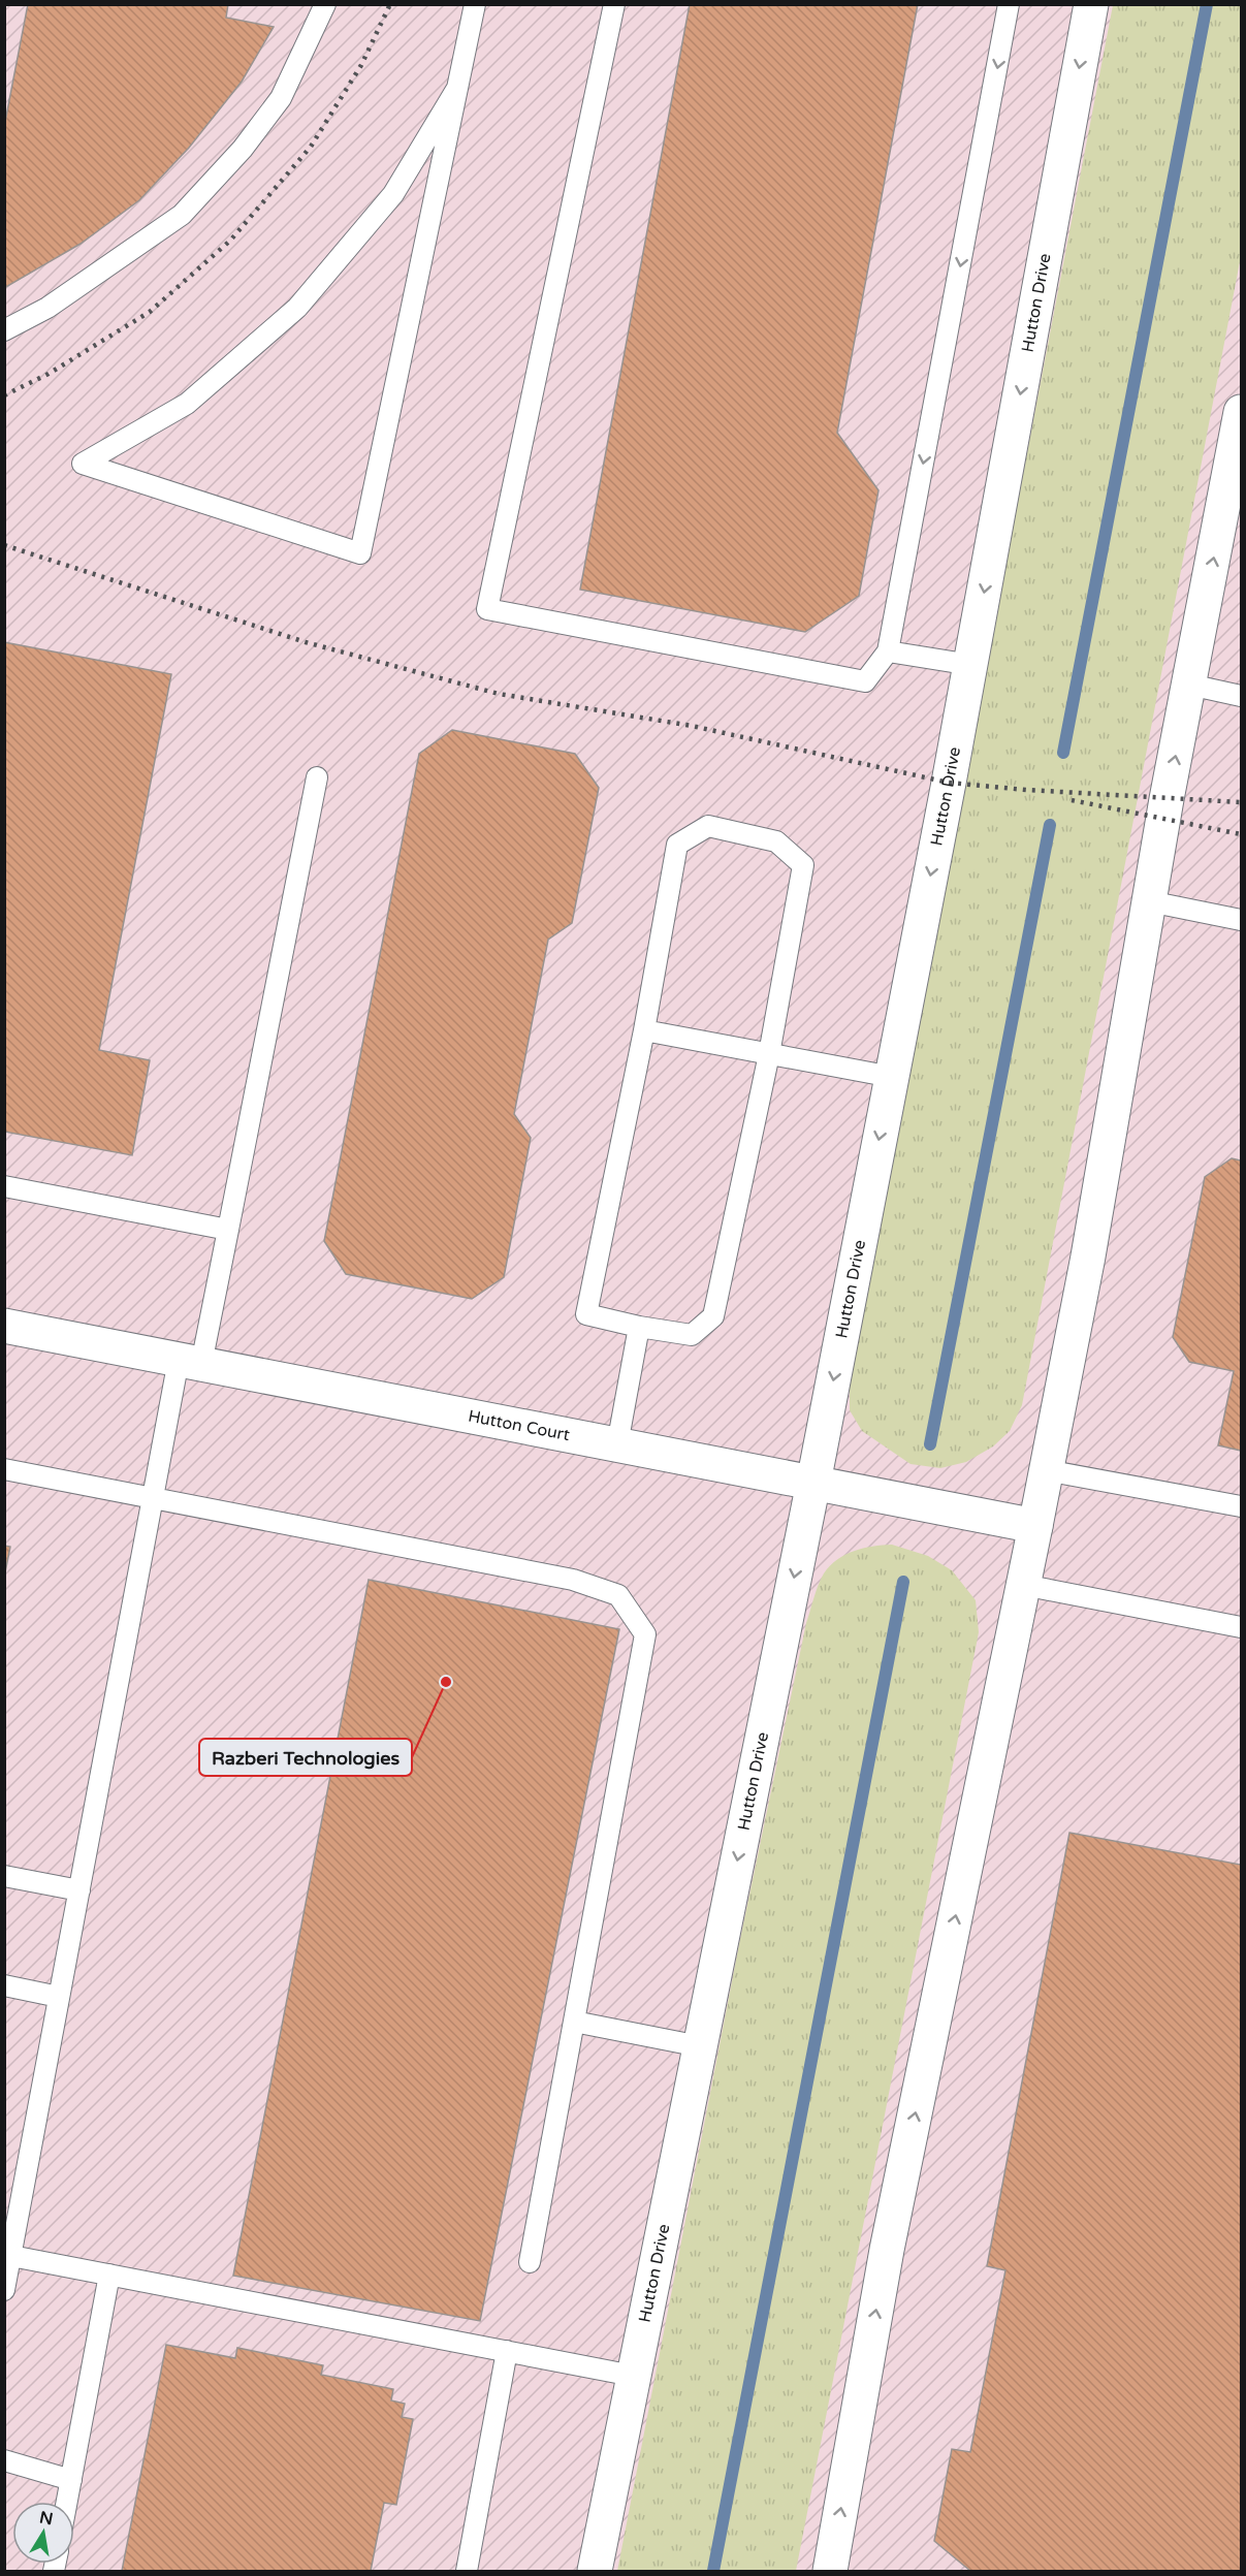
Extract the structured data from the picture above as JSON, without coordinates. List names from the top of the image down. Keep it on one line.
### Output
{"streets":{"street":["Hutton Drive","Hutton Court"]},"crossings":[["Hutton Drive","Hutton Court"]],"places":["Razberi Technologies"],"north":"top"}
